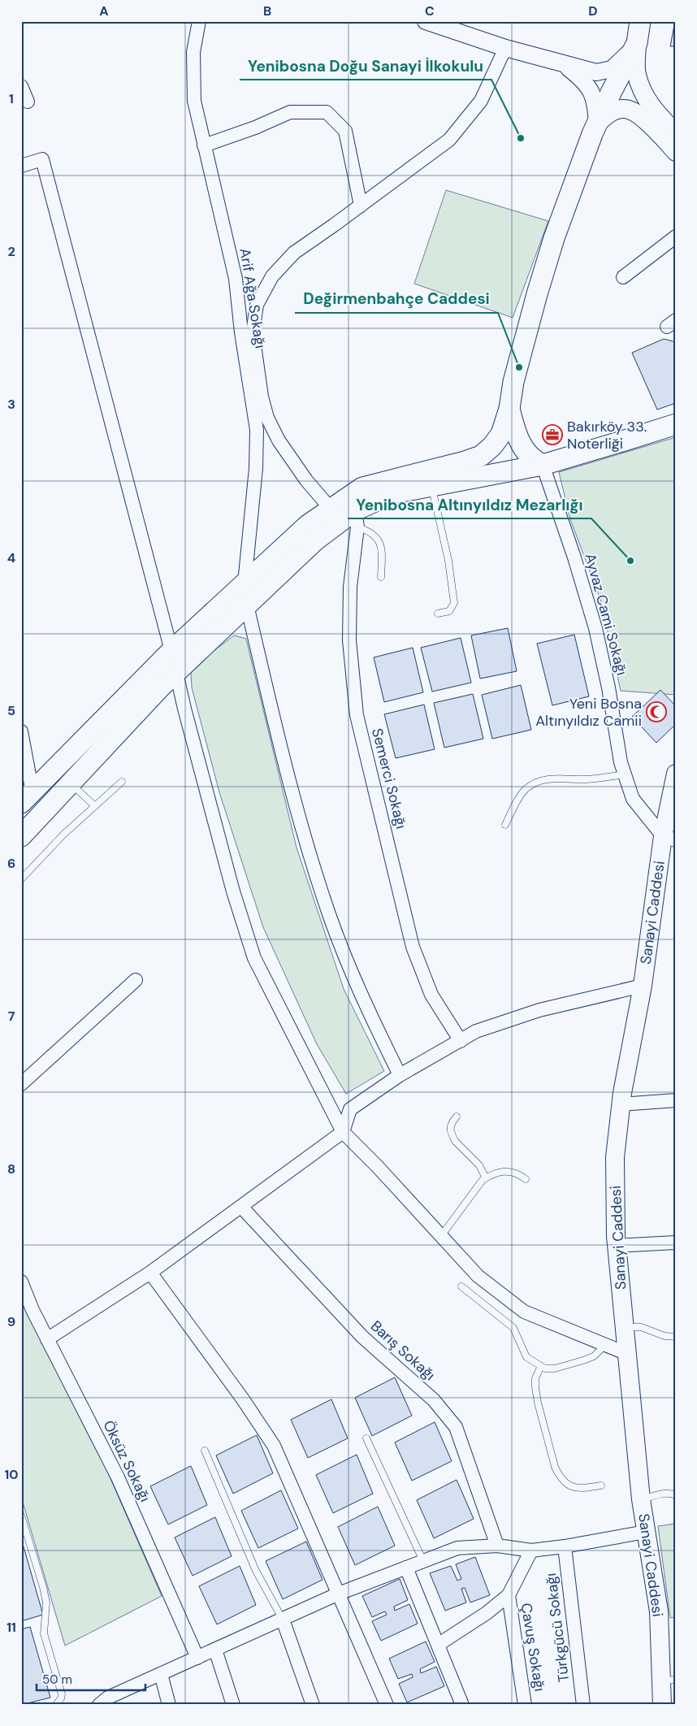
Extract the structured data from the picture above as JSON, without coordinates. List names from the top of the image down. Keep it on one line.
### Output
{"streets":{"main road":["Sanayi Caddesi"],"street":["Arif Ağa Sokağı","Ayvaz Cami Sokağı","Semerci Sokağı","Barış Sokağı","Öksüz Sokağı","Türkgücü Sokağı","Çavuş Sokağı"]},"crossings":[["Ayvaz Cami Sokağı","Sanayi Caddesi"]],"places":{"other":["Yenibosna Doğu Sanayi İlkokulu","Değirmenbahçe Caddesi","Yenibosna Altınyıldız Mezarlığı"],"office":["Bakırköy 33. Noterliği"],"mosque":["Yeni Bosna Altınyıldız Camii"]},"scale_bar":"50 m","grid":{"columns":["A","B","C","D"],"rows":["1","2","3","4","5","6","7","8","9","10","11"]}}
